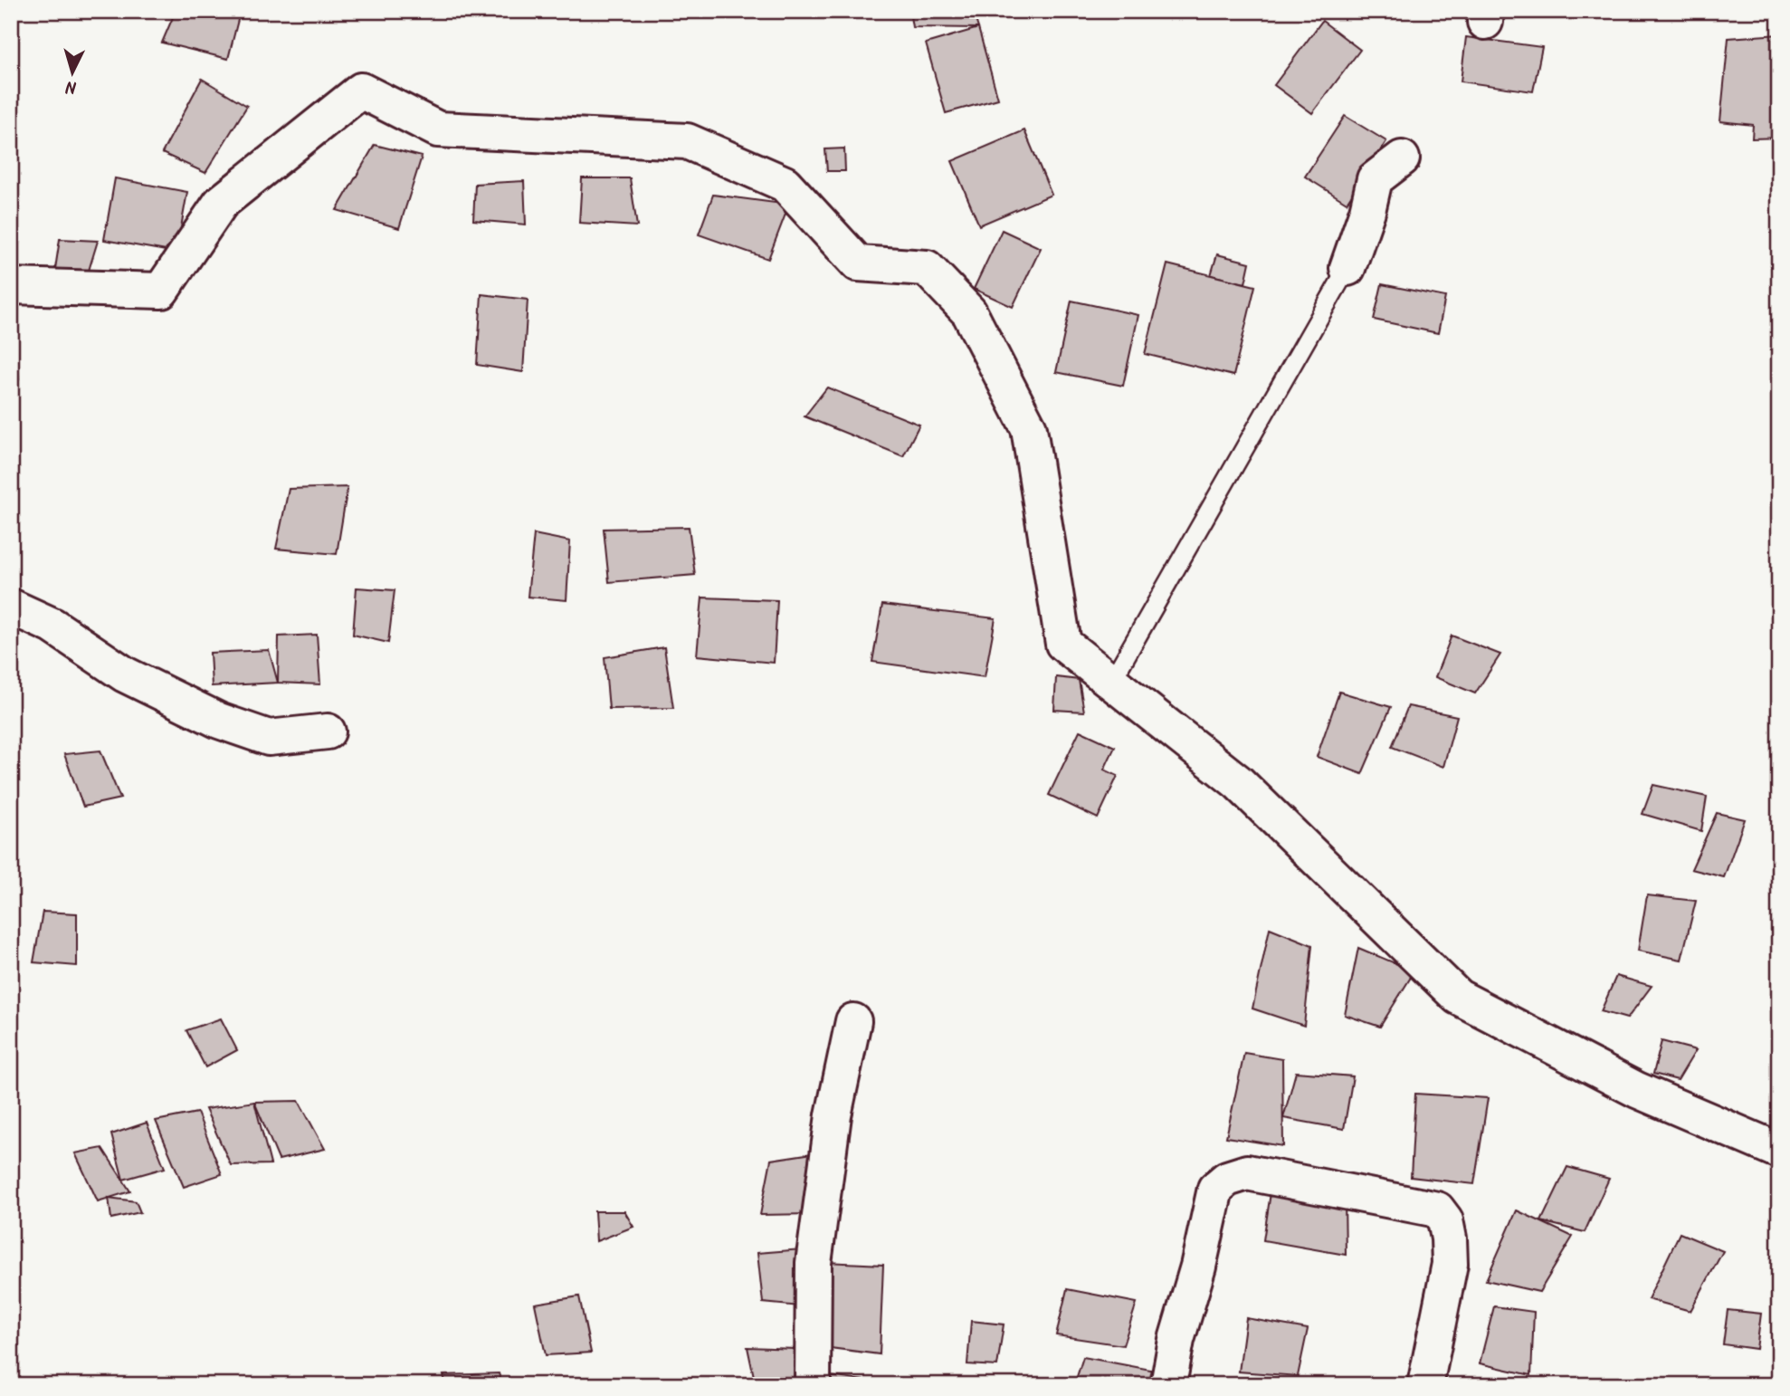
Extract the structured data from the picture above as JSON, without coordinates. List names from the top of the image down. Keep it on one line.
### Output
{"north":"bottom"}
